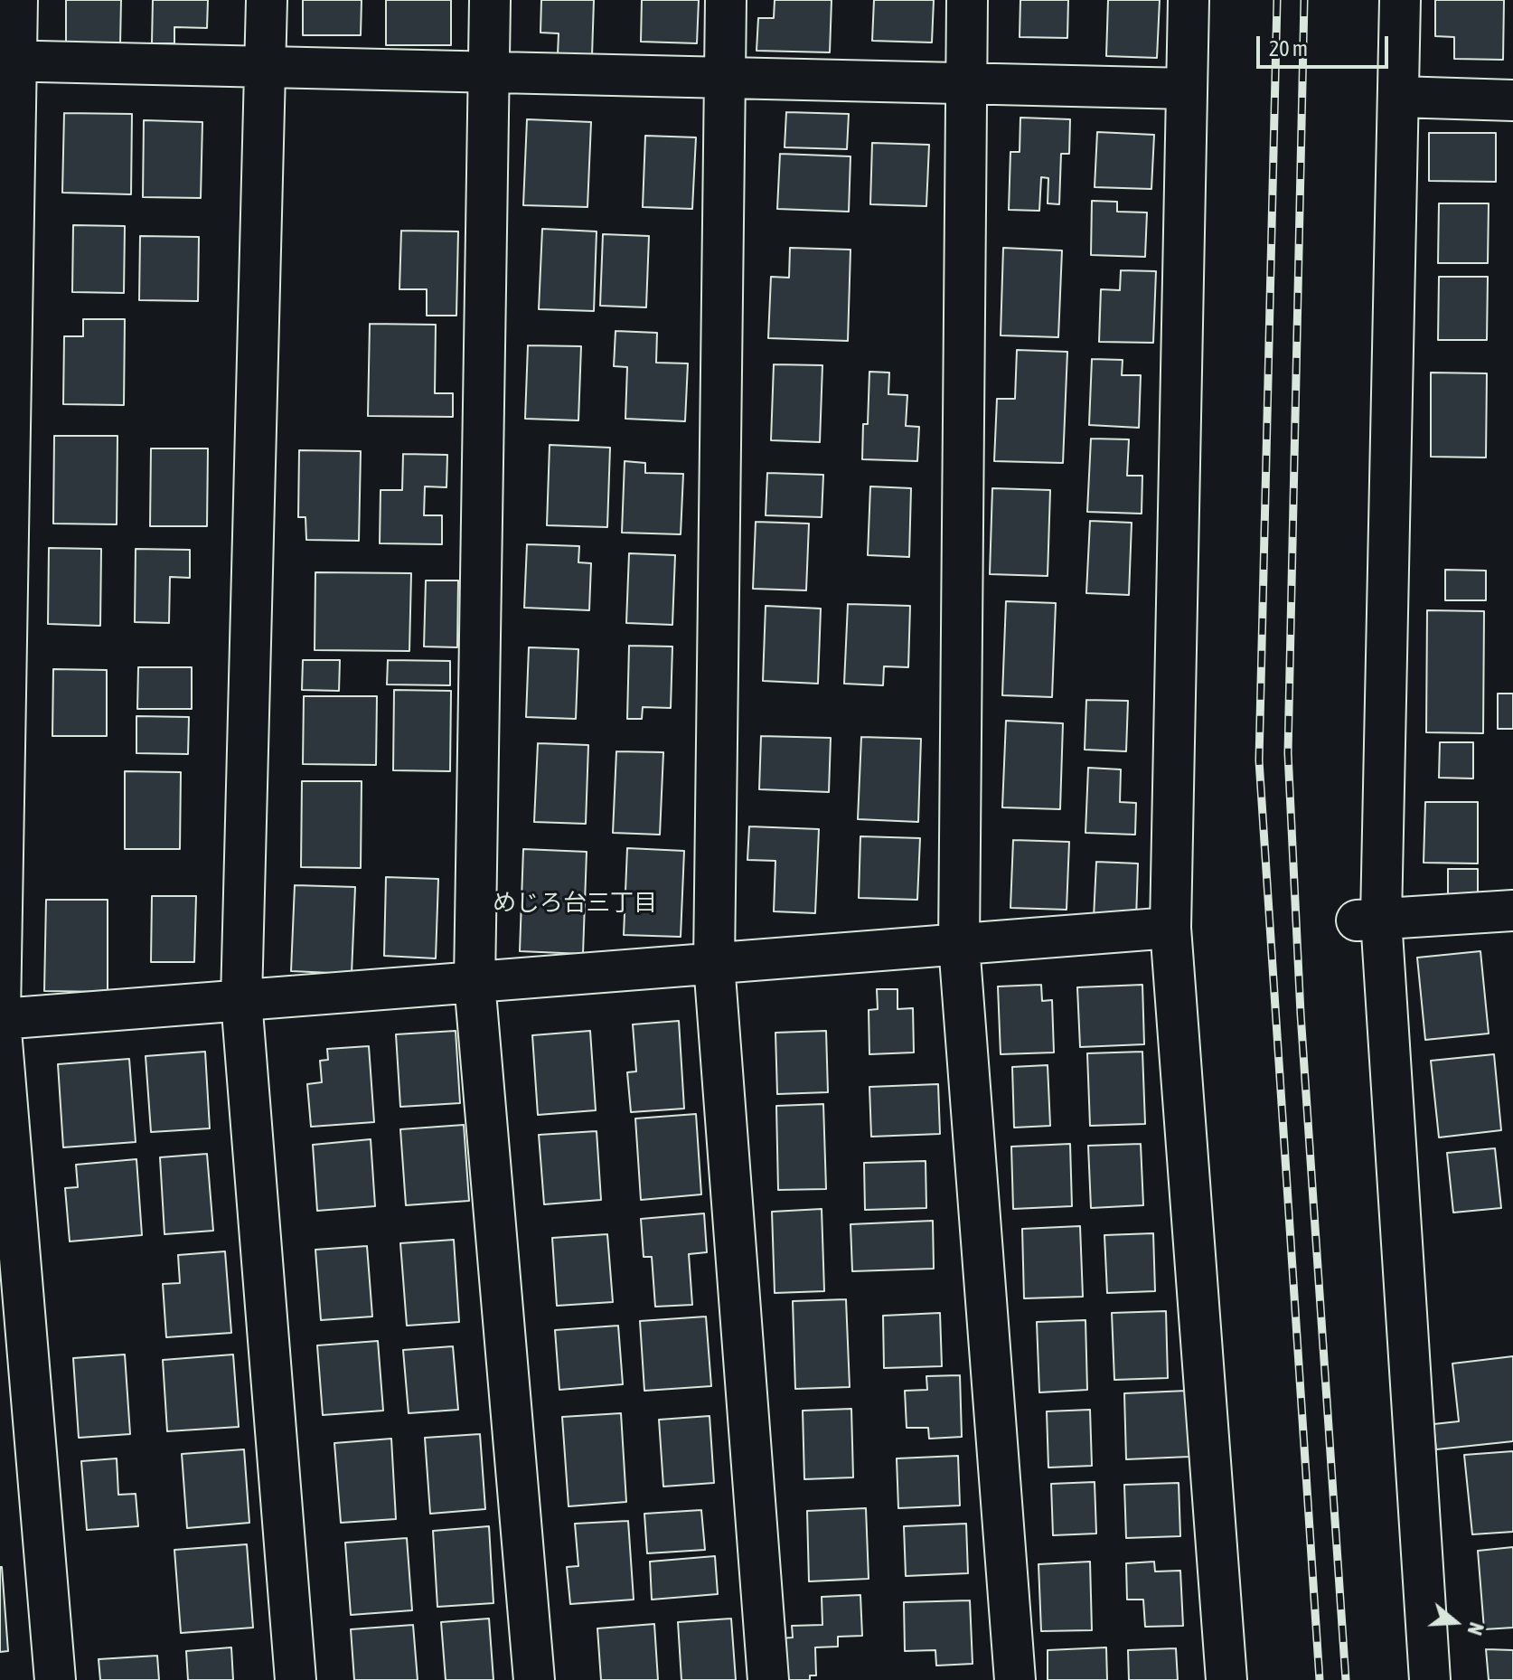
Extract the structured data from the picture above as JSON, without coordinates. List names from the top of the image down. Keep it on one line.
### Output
{"districts":["めじろ台三丁目"],"scale_bar":"20 m","north":"right"}
